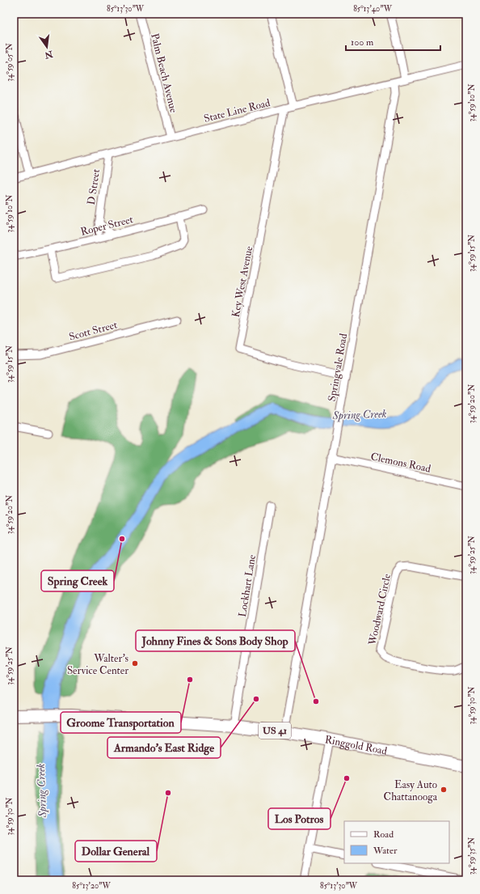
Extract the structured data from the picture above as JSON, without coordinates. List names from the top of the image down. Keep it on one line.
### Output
{"streets":{"main road":["US 41","Ringgold Road"],"street":["Palm Beach Avenue","State Line Road","D Street","Roper Street","Key West Avenue","Scott Street","Springvale Road","Clemons Road","Lockhart Lane","Woodward Circle"]},"crossings":[["Palm Beach Avenue","State Line Road"],["State Line Road","D Street"],["State Line Road","Key West Avenue"],["State Line Road","Springvale Road"],["D Street","Roper Street"],["Key West Avenue","Springvale Road"],["Springvale Road","Clemons Road"],["Springvale Road","Ringgold Road"],["Lockhart Lane","Ringgold Road"]],"water":["Spring Creek"],"places":["Spring Creek","Walter's Service Center","Groome Transportation","Armando's East Ridge","Johnny Fines & Sons Body Shop","Los Potros","Easy Auto Chattanooga","Dollar General"],"legend":["Road","Water"],"scale_bar":"100 m","north":"bottom","coordinates":["85°13'30\"W","85°13'40\"W","34°59'05\"N","34°59'10\"N","34°59'15\"N","34°59'20\"N","34°59'25\"N","34°59'30\"N","34°59'35\"N","85°13'20\"W"]}
